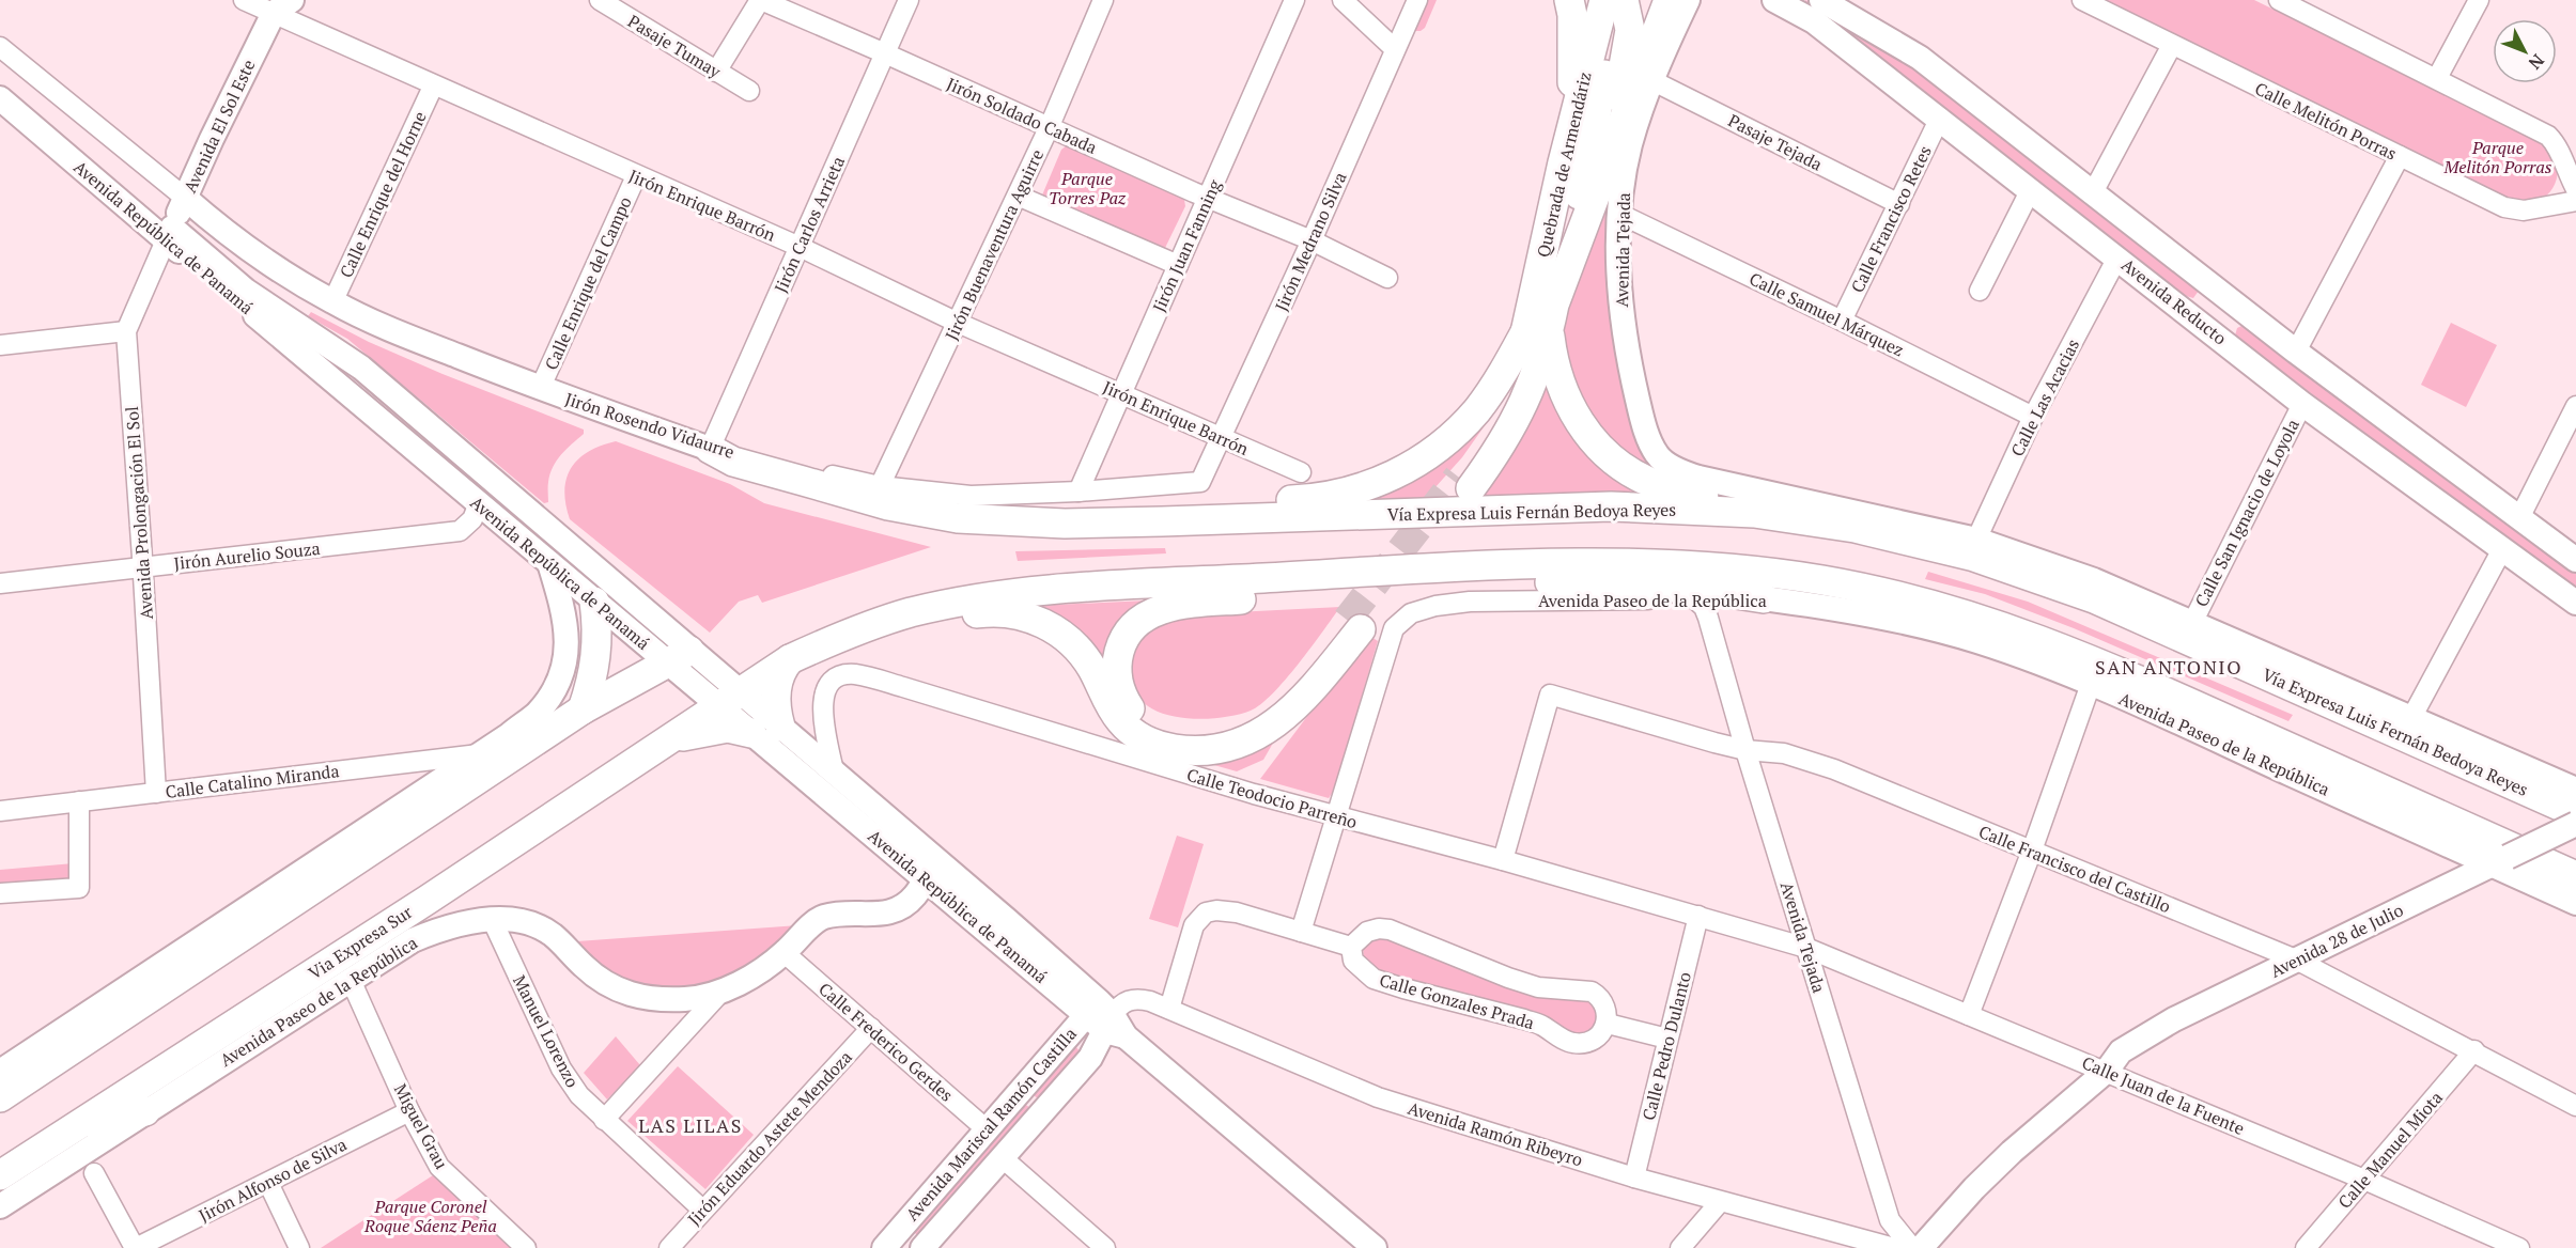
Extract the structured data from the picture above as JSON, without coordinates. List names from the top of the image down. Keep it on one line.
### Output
{"streets":{"highway":["Quebrada de Armendáriz","Vía Expresa Luis Fernán Bedoya Reyes","Via Expresa Sur"],"main road":["Avenida El Sol Este","Avenida República de Panamá","Avenida Tejada","Avenida Reducto","Jirón Rosendo Vidaurre","Avenida Paseo de la República","Avenida 28 de Julio","Avenida Mariscal Ramón Castilla"],"street":["Pasaje Tumay","Jirón Soldado Cabada","Calle Melitón Porras","Pasaje Tejada","Calle Enrique del Horne","Jirón Enrique Barrón","Calle Francisco Retes","Jirón Carlos Arrieta","Jirón Medrano Silva","Jirón Buenaventura Aguirre","Jirón Juan Fanning","Calle Enrique del Campo","Calle Samuel Márquez","Calle Las Acacias","Avenida Prolongación El Sol","Calle San Ignacio de Loyola","Jirón Aurelio Souza","Calle Catalino Miranda","Calle Teodocio Parreño","Calle Francisco del Castillo","Calle Gonzales Prada","Manuel Lorenzo","Calle Frederico Gerdes","Calle Pedro Dulanto","Calle Juan de la Fuente","Miguel Grau","Avenida Ramón Ribeyro","Jirón Eduardo Astete Mendoza","Calle Manuel Miota","Jirón Alfonso de Silva"]},"crossings":[["Jirón Soldado Cabada","Jirón Carlos Arrieta"],["Jirón Soldado Cabada","Jirón Medrano Silva"],["Jirón Soldado Cabada","Jirón Buenaventura Aguirre"],["Jirón Soldado Cabada","Jirón Juan Fanning"],["Avenida El Sol Este","Jirón Enrique Barrón"],["Avenida El Sol Este","Avenida República de Panamá"],["Avenida El Sol Este","Jirón Rosendo Vidaurre"],["Avenida El Sol Este","Avenida Prolongación El Sol"],["Pasaje Tejada","Calle Francisco Retes"],["Pasaje Tejada","Avenida Tejada"],["Calle Enrique del Horne","Jirón Enrique Barrón"],["Calle Enrique del Horne","Jirón Rosendo Vidaurre"],["Jirón Enrique Barrón","Jirón Carlos Arrieta"],["Jirón Enrique Barrón","Jirón Medrano Silva"],["Jirón Enrique Barrón","Jirón Buenaventura Aguirre"],["Jirón Enrique Barrón","Jirón Juan Fanning"],["Jirón Enrique Barrón","Calle Enrique del Campo"],["Calle Francisco Retes","Avenida Reducto"],["Calle Francisco Retes","Calle Samuel Márquez"],["Jirón Carlos Arrieta","Jirón Rosendo Vidaurre"],["Jirón Carlos Arrieta","Vía Expresa Luis Fernán Bedoya Reyes"],["Avenida República de Panamá","Avenida Prolongación El Sol"],["Avenida República de Panamá","Jirón Aurelio Souza"],["Avenida República de Panamá","Avenida Paseo de la República"],["Avenida República de Panamá","Calle Teodocio Parreño"],["Avenida República de Panamá","Via Expresa Sur"],["Avenida República de Panamá","Avenida Mariscal Ramón Castilla"],["Avenida República de Panamá","Avenida Ramón Ribeyro"],["Jirón Medrano Silva","Jirón Rosendo Vidaurre"],["Jirón Buenaventura Aguirre","Jirón Rosendo Vidaurre"],["Jirón Juan Fanning","Jirón Rosendo Vidaurre"],["Avenida Tejada","Calle Samuel Márquez"],["Avenida Tejada","Calle Las Acacias"],["Avenida Tejada","Avenida Paseo de la República"],["Avenida Tejada","Calle Teodocio Parreño"],["Avenida Tejada","Calle Francisco del Castillo"],["Avenida Tejada","Calle Juan de la Fuente"],["Calle Enrique del Campo","Jirón Rosendo Vidaurre"],["Avenida Reducto","Calle Las Acacias"],["Avenida Reducto","Calle San Ignacio de Loyola"],["Calle Samuel Márquez","Calle Las Acacias"],["Jirón Rosendo Vidaurre","Vía Expresa Luis Fernán Bedoya Reyes"],["Avenida Prolongación El Sol","Jirón Aurelio Souza"],["Avenida Prolongación El Sol","Calle Catalino Miranda"],["Avenida Paseo de la República","Calle Teodocio Parreño"],["Avenida Paseo de la República","Avenida 28 de Julio"],["Avenida Paseo de la República","Manuel Lorenzo"],["Avenida Paseo de la República","Calle Frederico Gerdes"],["Avenida Paseo de la República","Miguel Grau"],["Calle Teodocio Parreño","Calle Francisco del Castillo"],["Calle Teodocio Parreño","Calle Pedro Dulanto"],["Calle Teodocio Parreño","Calle Juan de la Fuente"],["Calle Francisco del Castillo","Avenida 28 de Julio"],["Calle Francisco del Castillo","Calle Manuel Miota"],["Avenida 28 de Julio","Calle Juan de la Fuente"],["Manuel Lorenzo","Jirón Eduardo Astete Mendoza"],["Calle Frederico Gerdes","Avenida Mariscal Ramón Castilla"],["Calle Frederico Gerdes","Jirón Eduardo Astete Mendoza"],["Calle Pedro Dulanto","Avenida Ramón Ribeyro"],["Calle Juan de la Fuente","Calle Manuel Miota"],["Avenida Mariscal Ramón Castilla","Avenida Ramón Ribeyro"],["Miguel Grau","Jirón Alfonso de Silva"]],"districts":["SAN ANTONIO","LAS LILAS"],"parks":["Parque Melitón Porras","Parque Torres Paz","Parque Coronel Roque Sáenz Peña"],"north":"bottom right"}
